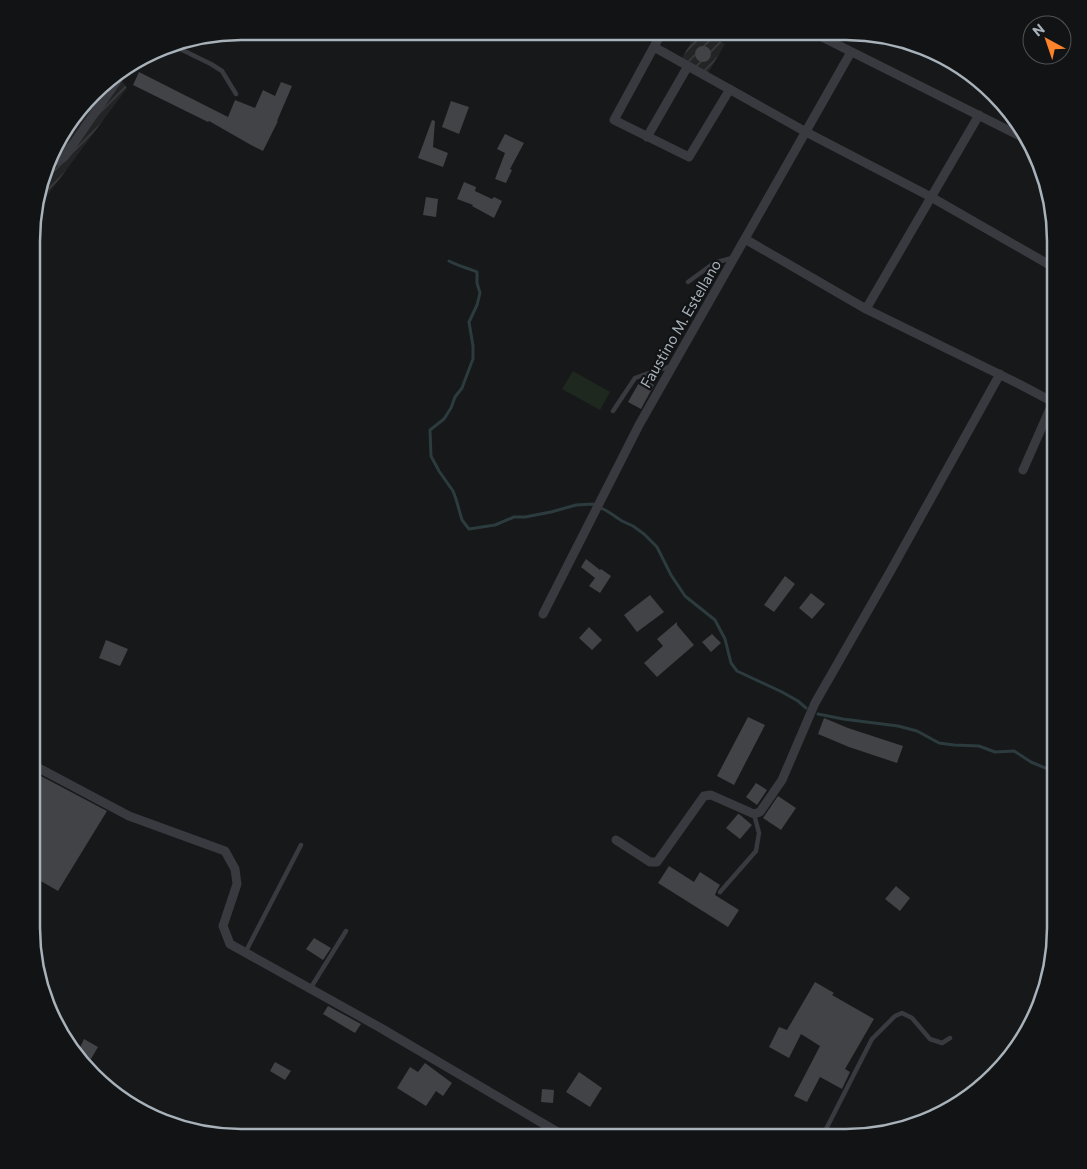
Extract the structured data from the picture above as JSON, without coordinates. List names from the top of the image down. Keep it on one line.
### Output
{"streets":{"street":["Faustino M. Estellano"]},"north":"top left"}
